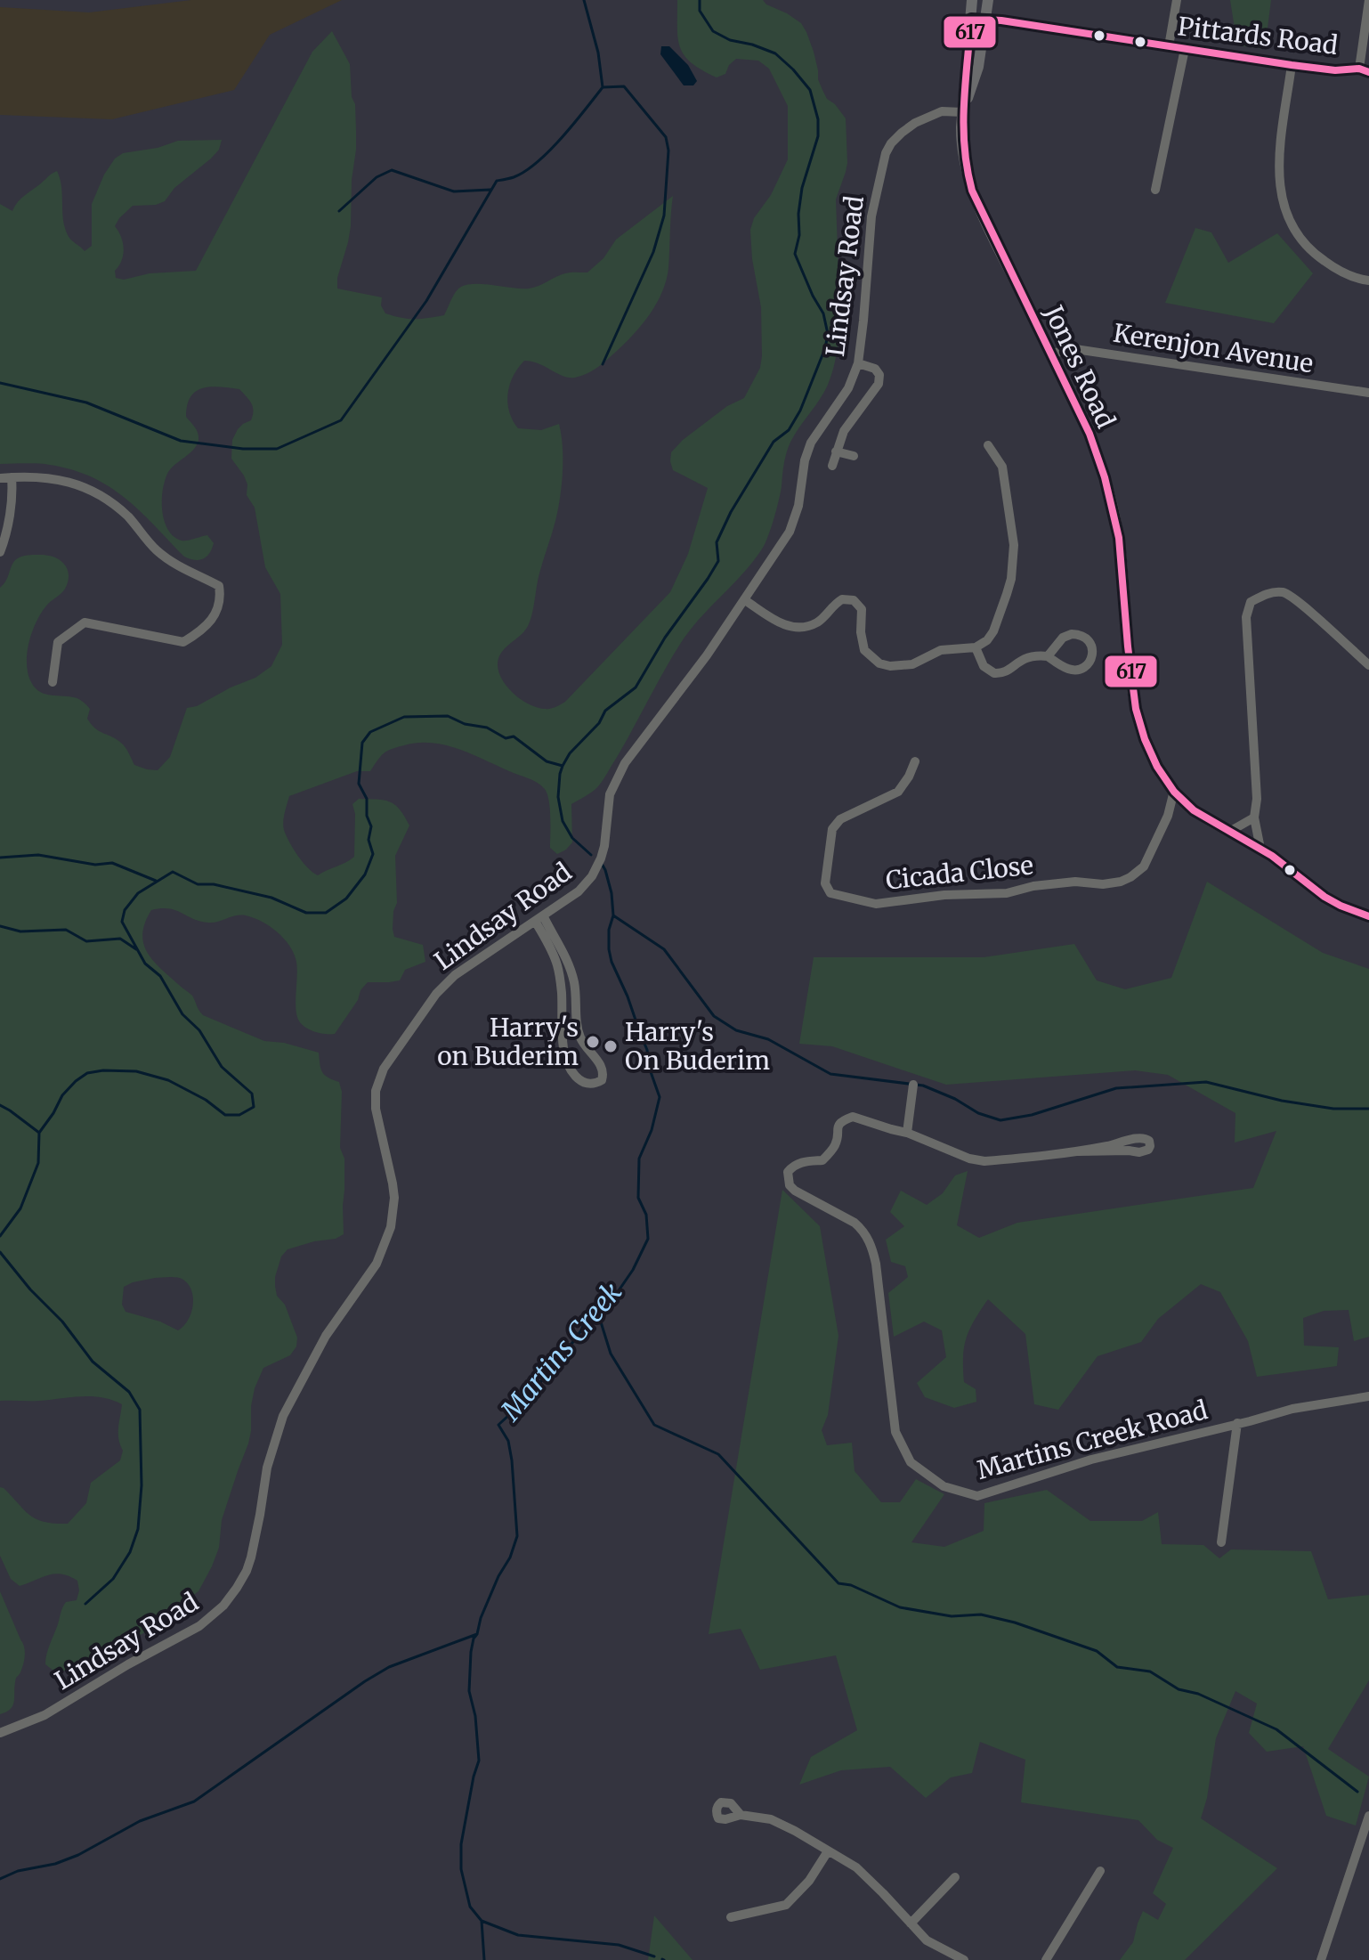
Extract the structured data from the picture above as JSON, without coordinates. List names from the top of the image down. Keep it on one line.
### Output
{"streets":{"main road":["Jones Road"],"street":["Pittards Road","Lindsay Road","Kerenjon Avenue","Cicada Close","Martins Creek Road"]},"crossings":[["Pittards Road","Jones Road"],["Lindsay Road","Jones Road"],["Kerenjon Avenue","Jones Road"]],"water":["Martins Creek"],"places":["Harry's on Buderim","Harry's On Buderim"],"lines":["transit line 617"]}
